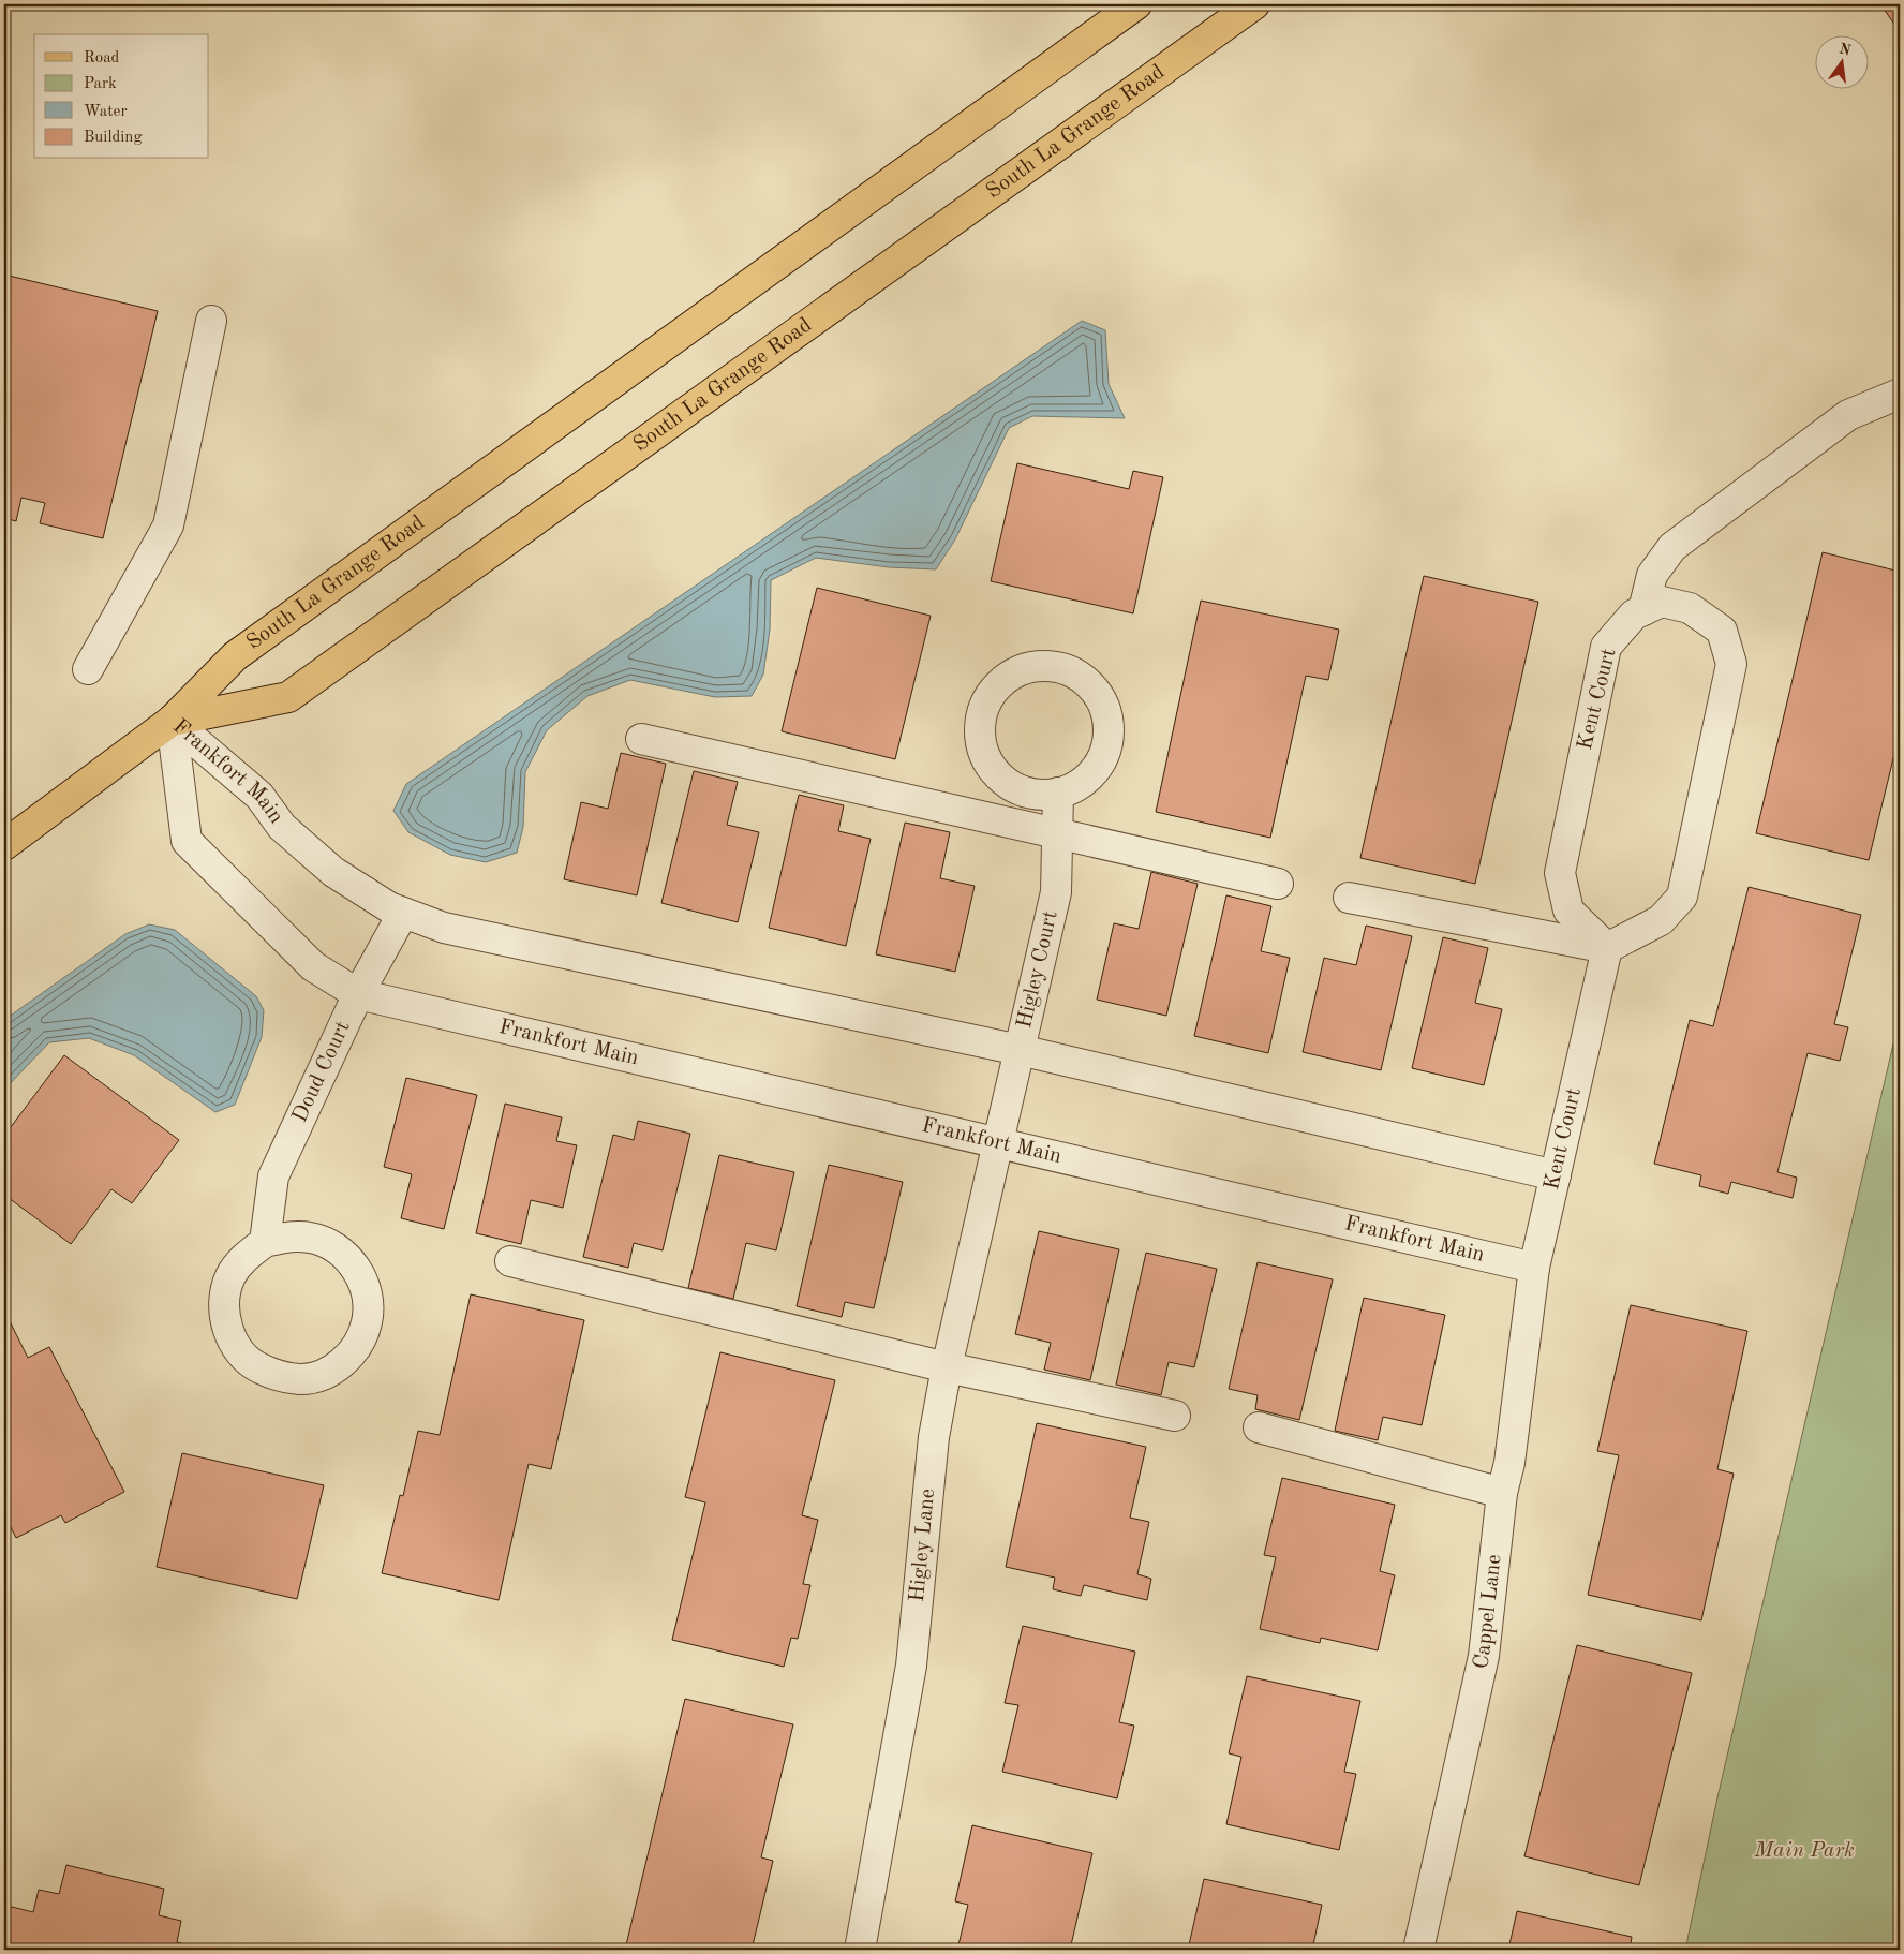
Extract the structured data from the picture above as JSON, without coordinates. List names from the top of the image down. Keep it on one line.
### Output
{"streets":{"main road":["South La Grange Road"],"street":["Kent Court","Frankfort Main","Higley Court","Doud Court","Higley Lane","Cappel Lane"]},"crossings":[["South La Grange Road","Frankfort Main"],["Kent Court","Frankfort Main"],["Kent Court","Cappel Lane"],["Frankfort Main","Higley Court"],["Frankfort Main","Doud Court"],["Frankfort Main","Higley Lane"],["Frankfort Main","Cappel Lane"],["Higley Court","Higley Lane"]],"parks":["Main Park"],"legend":["Road","Park","Water","Building"],"north":"top"}
